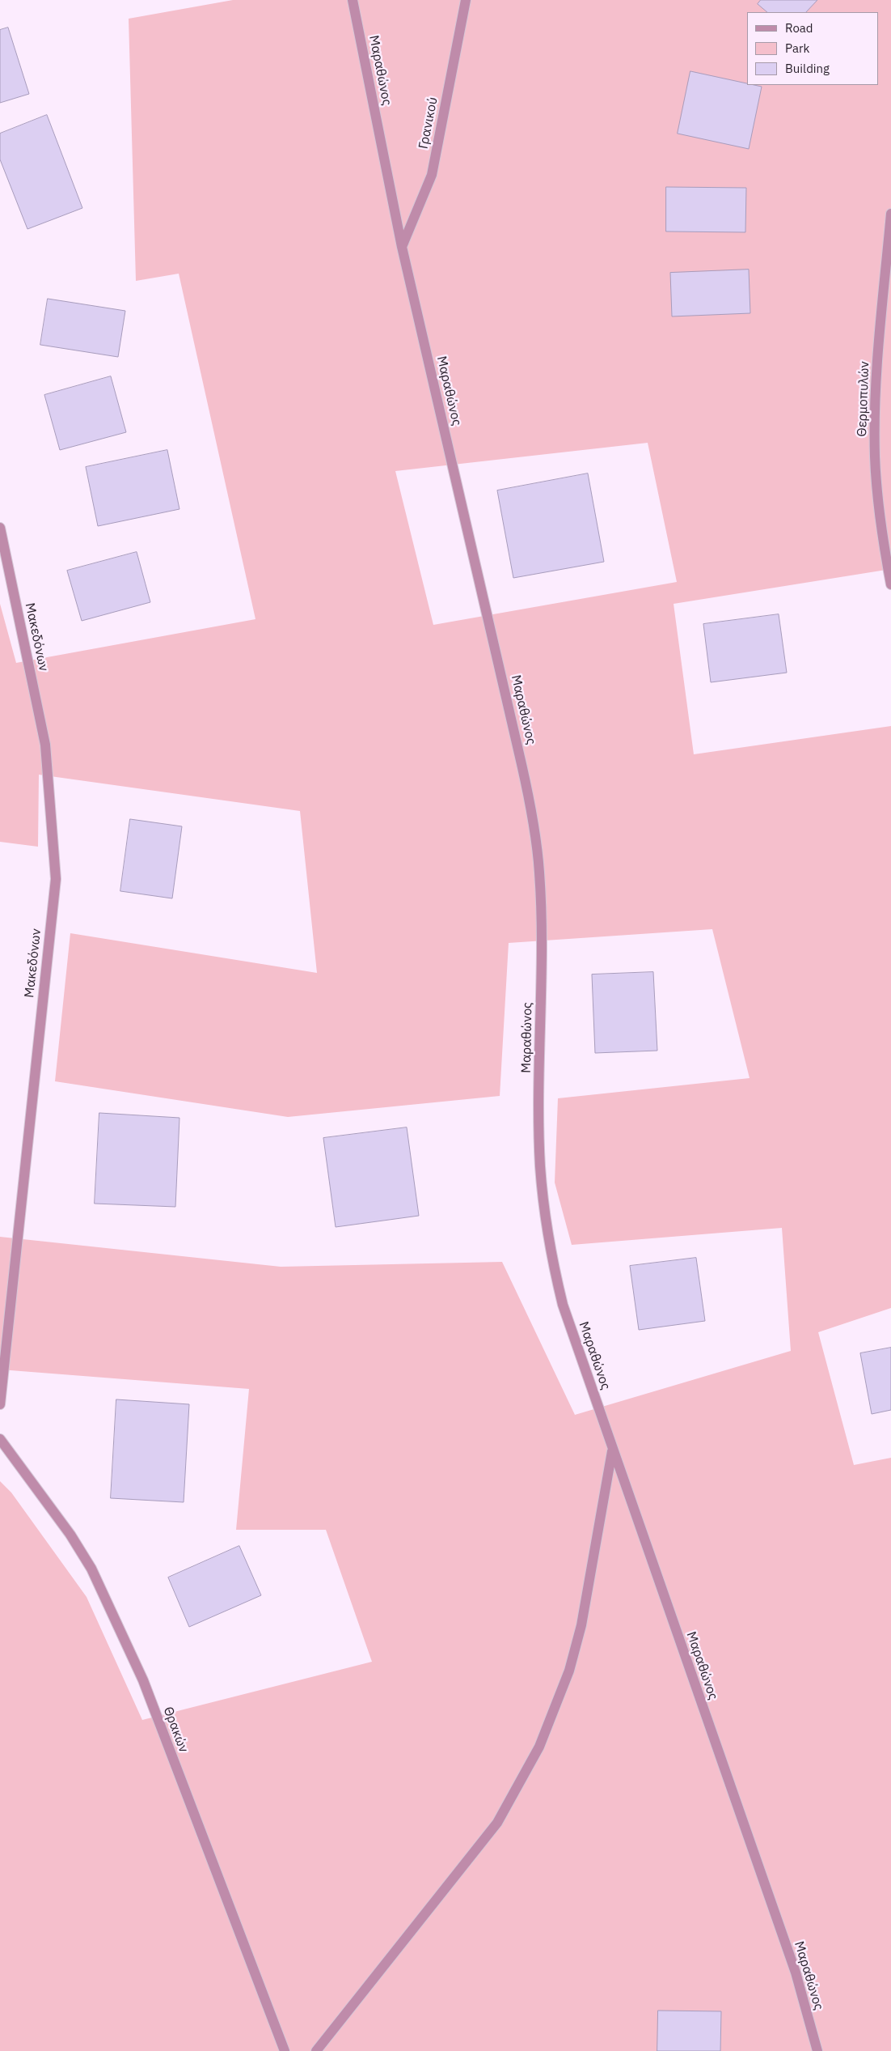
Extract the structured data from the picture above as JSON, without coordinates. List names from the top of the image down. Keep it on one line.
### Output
{"streets":{"street":["Μαραθώνος","Γρανικού","Θερμοπυλών","Μακεδόνων","Θρακών"]},"crossings":[["Μαραθώνος","Γρανικού"]],"legend":["Road","Park","Building"]}
